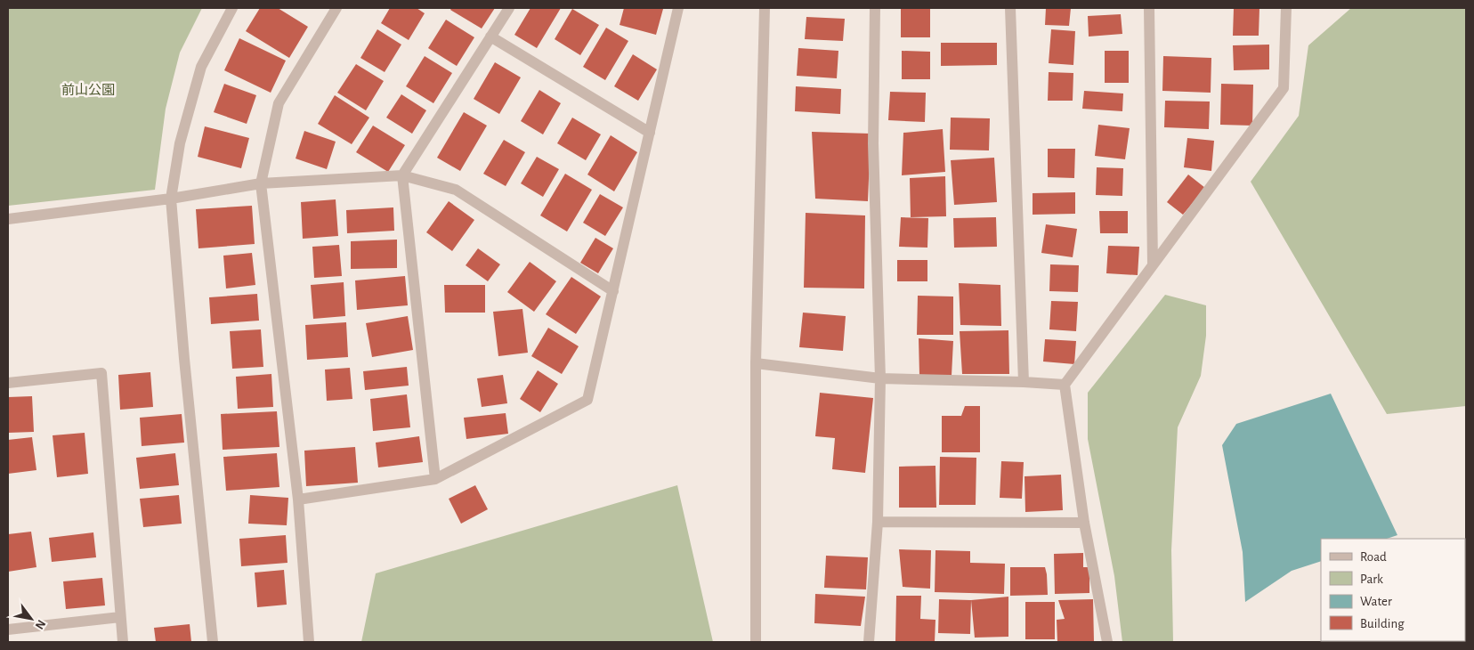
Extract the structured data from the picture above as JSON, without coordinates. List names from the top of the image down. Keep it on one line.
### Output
{"parks":["前山公園"],"legend":["Road","Park","Water","Building"],"north":"bottom right"}
